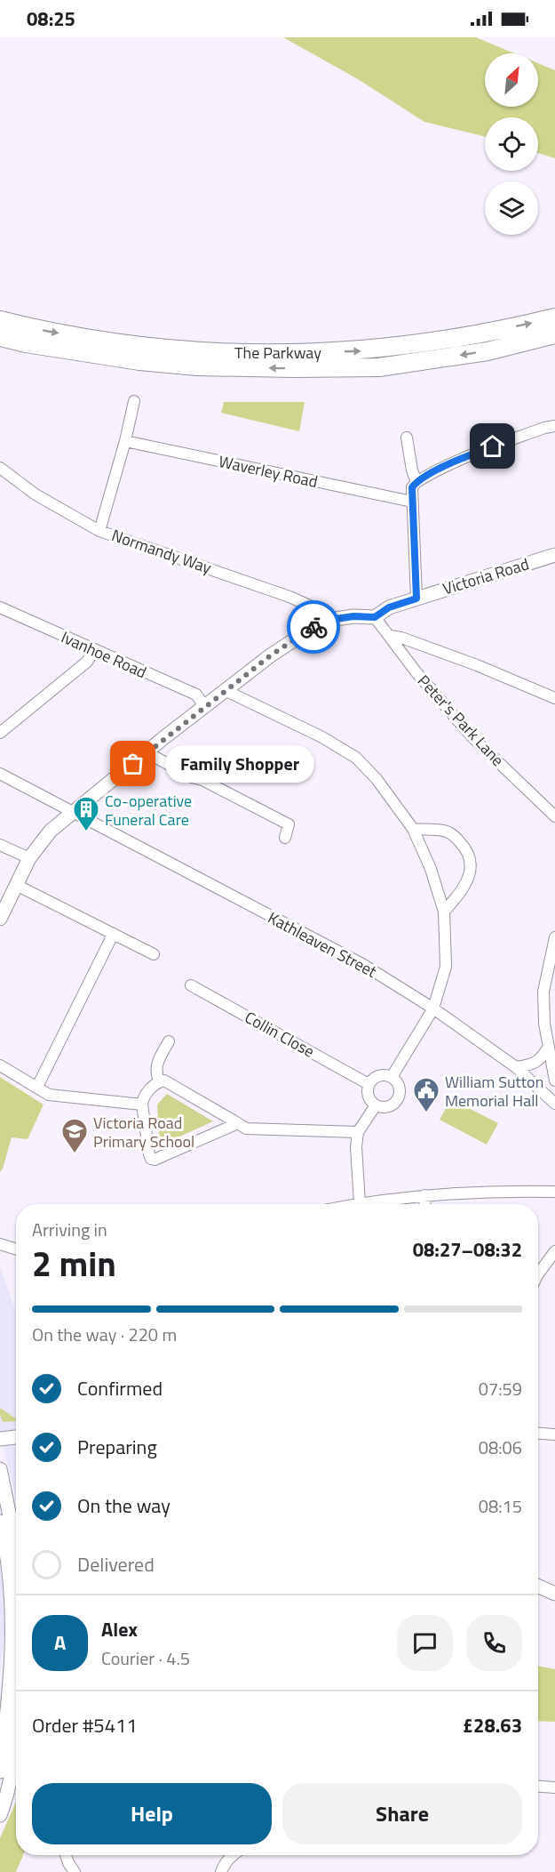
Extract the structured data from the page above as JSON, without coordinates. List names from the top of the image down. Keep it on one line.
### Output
{"streets":{"highway":["The Parkway"],"street":["Waverley Road","Normandy Way","Victoria Road","Ivanhoe Road","Peter's Park Lane","Kathleaven Street","Collin Close"]},"crossings":[["Normandy Way","Victoria Road"],["Victoria Road","Ivanhoe Road"],["Victoria Road","Peter's Park Lane"],["Victoria Road","Kathleaven Street"]],"places":{"other":["Family Shopper"],"building":["Co-operative Funeral Care"],"public building":["William Sutton Memorial Hall"],"school or university":["Victoria Road Primary School"]},"north":"top right","page":{"status":"08:25","bubble":"Family Shopper","heading":["2 min","Arriving in","08:27–08:32"],"panel":["Alex","Courier · 4.5","Order #5411","£28.63"],"bar":"On the way · 220 m","list":[["Confirmed","07:59"],["Preparing","08:06"],["On the way","08:15"],"Delivered"],"round":"A","buttons":["Help","Share"]}}
